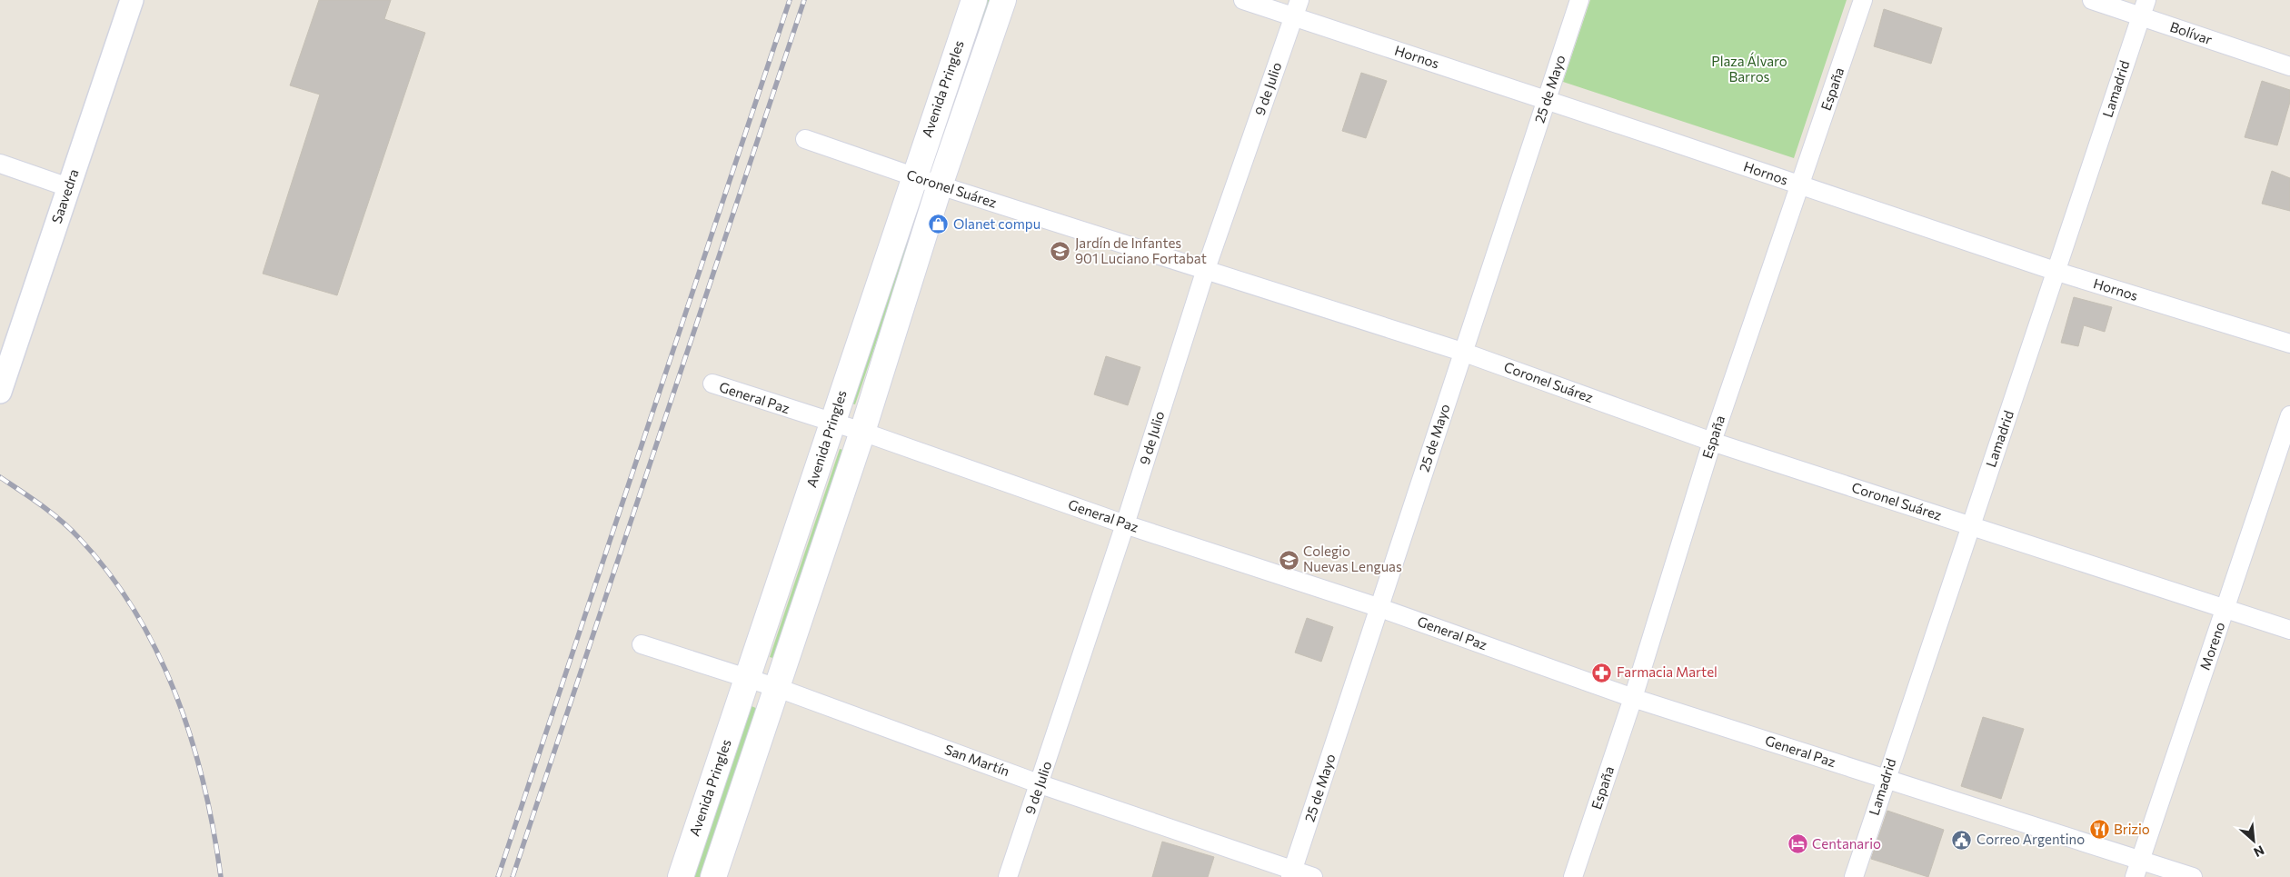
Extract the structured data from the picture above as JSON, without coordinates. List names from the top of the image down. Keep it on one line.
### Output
{"streets":{"main road":["Avenida Pringles"],"street":["Bolívar","Hornos","9 de Julio","25 de Mayo","España","Lamadrid","Coronel Suárez","Saavedra","General Paz","Moreno","San Martín"]},"crossings":[["Bolívar","Lamadrid"],["Hornos","9 de Julio"],["Hornos","25 de Mayo"],["Hornos","España"],["Hornos","Lamadrid"],["Avenida Pringles","Coronel Suárez"],["Avenida Pringles","General Paz"],["Avenida Pringles","San Martín"],["9 de Julio","Coronel Suárez"],["9 de Julio","General Paz"],["9 de Julio","San Martín"],["25 de Mayo","Coronel Suárez"],["25 de Mayo","General Paz"],["25 de Mayo","San Martín"],["España","Coronel Suárez"],["España","General Paz"],["Lamadrid","Coronel Suárez"],["Lamadrid","General Paz"],["Coronel Suárez","Moreno"],["General Paz","Moreno"]],"parks":["Plaza Álvaro Barros"],"places":{"shop":["Olanet compu"],"school or university":["Jardín de Infantes 901 Luciano Fortabat","Colegio Nuevas Lenguas"],"pharmacy":["Farmacia Martel"],"restaurant":["Brizio"],"public building":["Correo Argentino"],"hotel":["Centanario"]},"north":"bottom right"}
